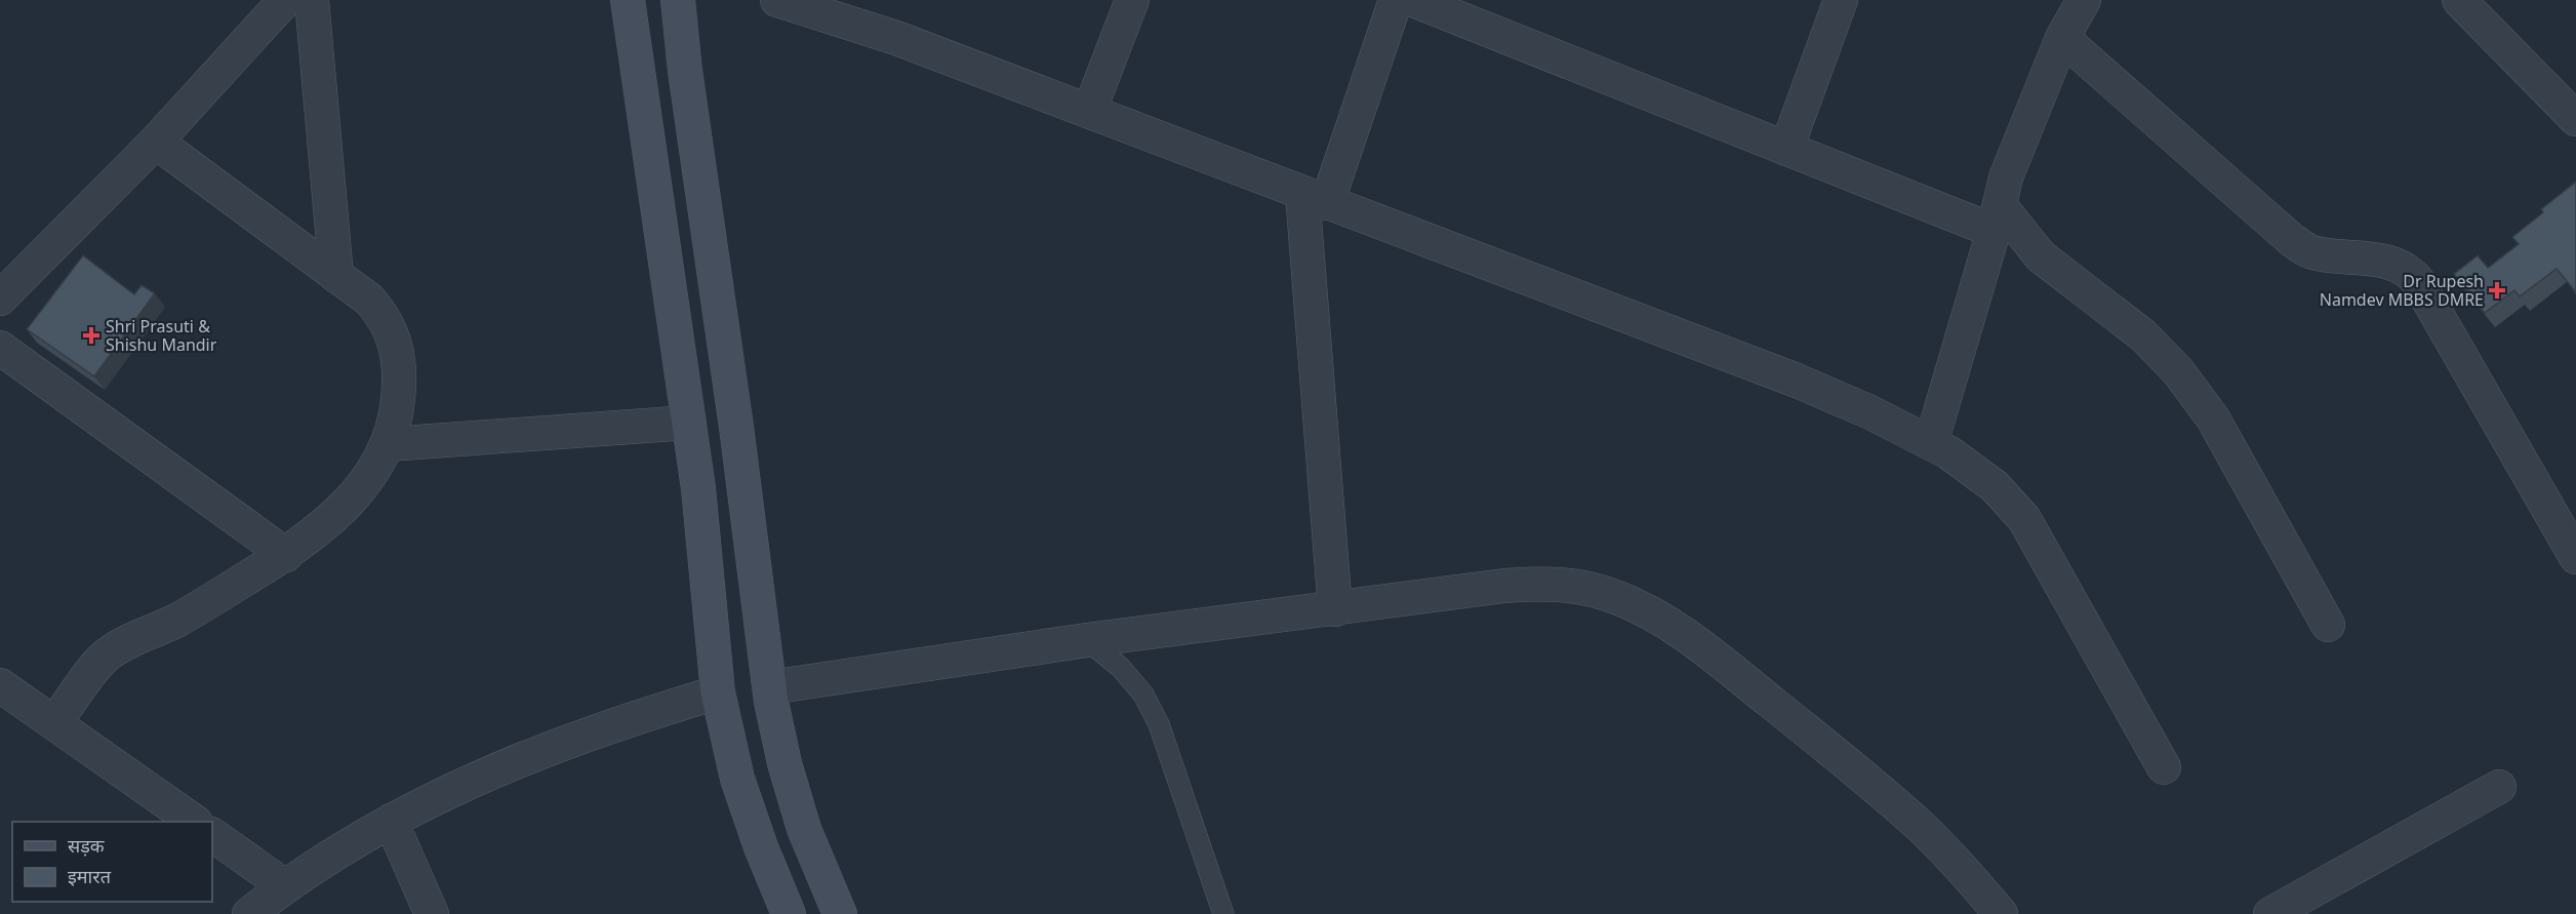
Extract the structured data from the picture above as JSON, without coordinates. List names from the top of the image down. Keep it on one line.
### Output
{"places":{"health":["Dr Rupesh Namdev MBBS DMRE","Shri Prasuti & Shishu Mandir"]},"legend":["सड़क","इमारत"]}
